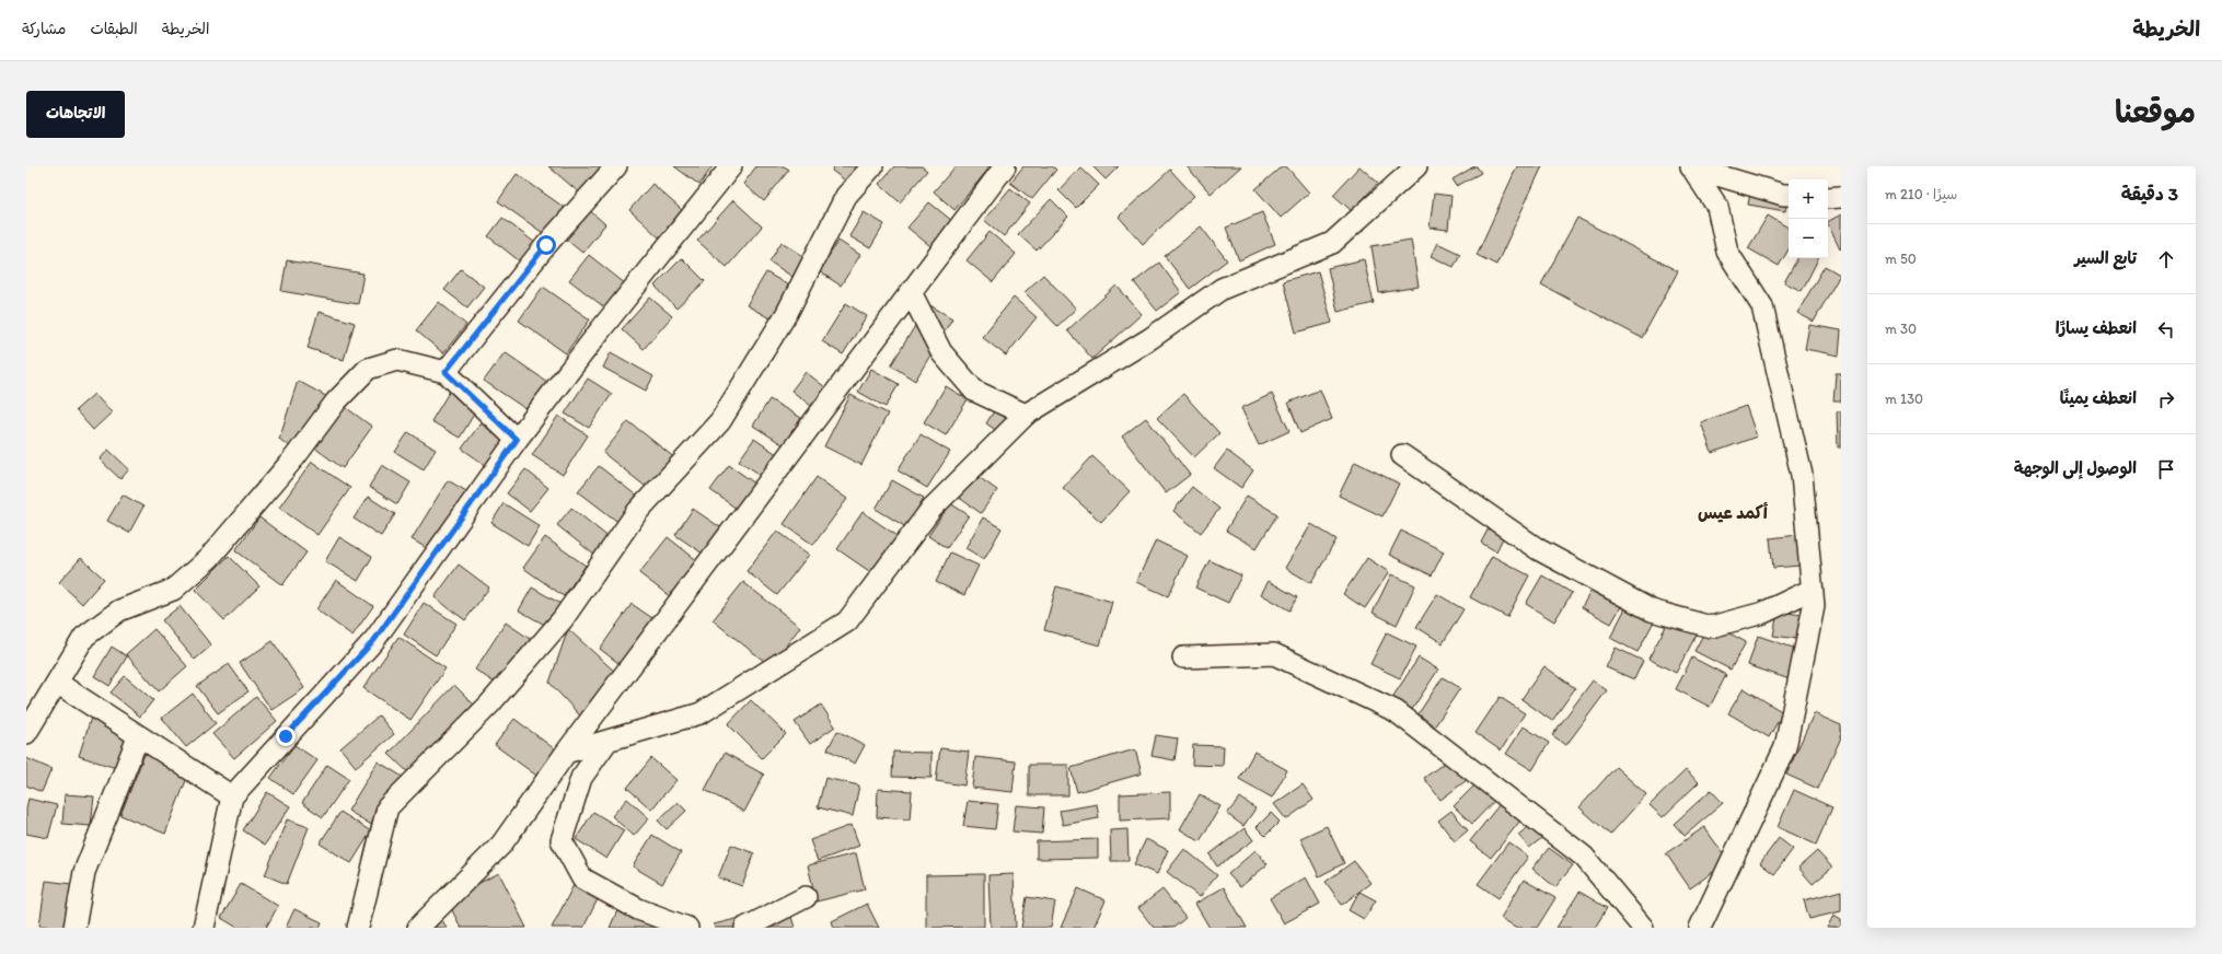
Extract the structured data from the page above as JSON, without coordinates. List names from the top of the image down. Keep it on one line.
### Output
{"districts":["أكمد عيس"],"page":{"header":"الخريطة","nav":["الخريطة","الطبقات","مشاركة"],"title":"موقعنا","buttons":"الاتجاهات","heading":["3 دقيقة","سيرًا · 210 m"],"map_buttons":["+","−"],"list":[["تابع السير","50 m"],["انعطف يسارًا","30 m"],["انعطف يمينًا","130 m"],"الوصول إلى الوجهة"]}}
